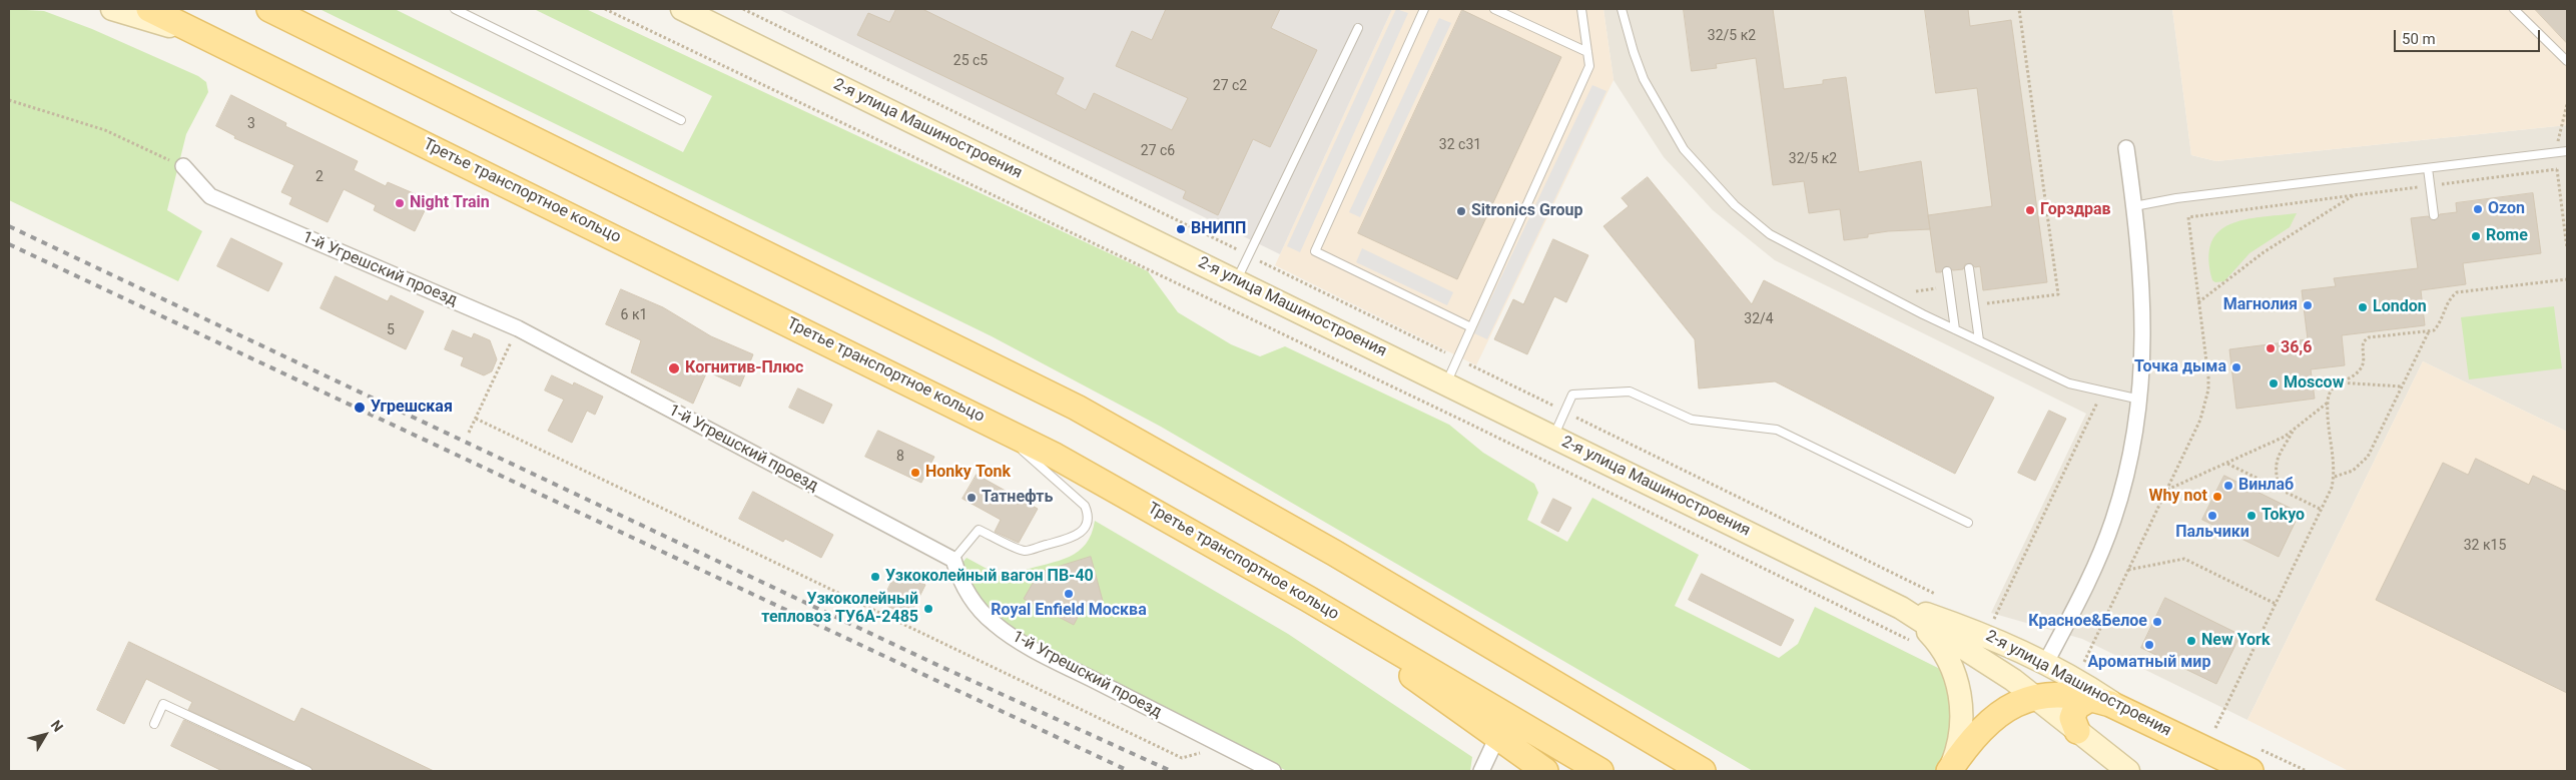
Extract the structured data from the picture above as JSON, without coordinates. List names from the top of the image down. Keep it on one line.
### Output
{"streets":{"main road":["2-я улица Машиностроения","Третье транспортное кольцо"],"street":["1-й Угрешский проезд"]},"places":["Night Train","Ozon","Горздрав","Sitronics Group","ВНИПП","Rome","Магнолия","London","36,6","Точка дыма","Когнитив-Плюс","Moscow","Угрешская","Honky Tonk","Винлаб","Why not","Татнефть","Пальчики","Tokyo","Узкоколейный вагон ПВ-40","Royal Enfield Москва","Узкоколейный тепловоз ТУ6А-2485","Красное&Белое","New York","Ароматный мир"],"house_numbers":["32/5 к2","25 с5","27 с2","3","32 с31","27 с6","32/5 к2","2","6 к1","32/4","5","8","32 к15"],"scale_bar":"50 m","north":"top right"}
